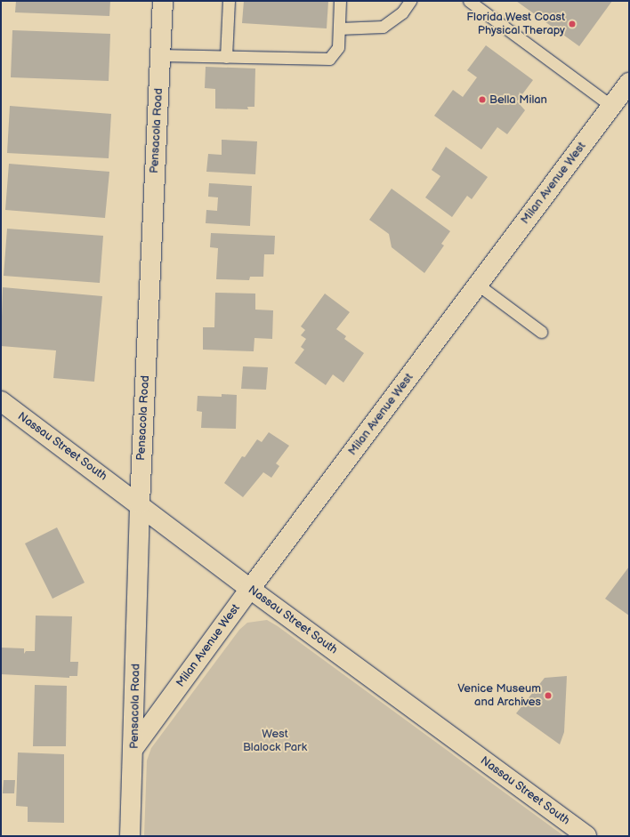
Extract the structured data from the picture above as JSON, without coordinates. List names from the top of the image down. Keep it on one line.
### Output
{"streets":{"street":["Pensacola Road","Milan Avenue West","Nassau Street South"]},"crossings":[["Pensacola Road","Milan Avenue West"],["Pensacola Road","Nassau Street South"],["Milan Avenue West","Nassau Street South"]],"parks":["West Blalock Park"],"places":["Florida West Coast Physical Therapy","Bella Milan","Venice Museum and Archives"]}
